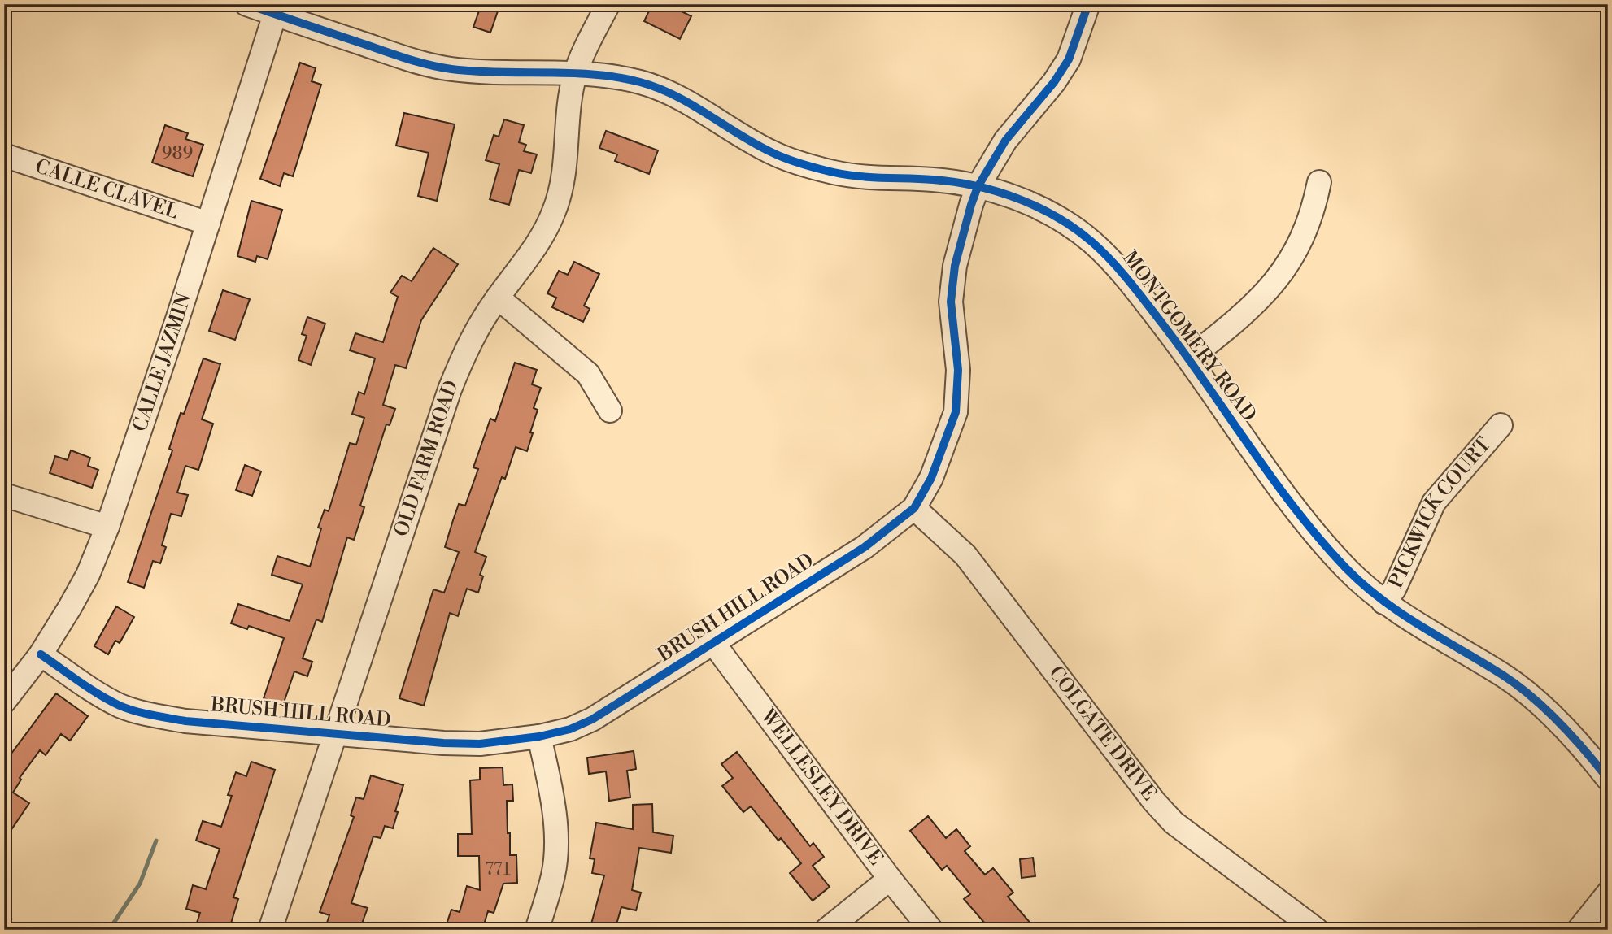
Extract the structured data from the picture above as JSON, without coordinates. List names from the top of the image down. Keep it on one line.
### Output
{"streets":{"street":["CALLE CLAVEL","MONTGOMERY ROAD","CALLE JAZMIN","OLD FARM ROAD","PICKWICK COURT","BRUSH HILL ROAD","COLGATE DRIVE","WELLESLEY DRIVE"]},"crossings":[["CALLE CLAVEL","CALLE JAZMIN"],["MONTGOMERY ROAD","CALLE JAZMIN"],["MONTGOMERY ROAD","OLD FARM ROAD"],["MONTGOMERY ROAD","PICKWICK COURT"],["MONTGOMERY ROAD","BRUSH HILL ROAD"],["CALLE JAZMIN","BRUSH HILL ROAD"],["OLD FARM ROAD","BRUSH HILL ROAD"],["BRUSH HILL ROAD","COLGATE DRIVE"],["BRUSH HILL ROAD","WELLESLEY DRIVE"]],"house_numbers":["989","771"]}
